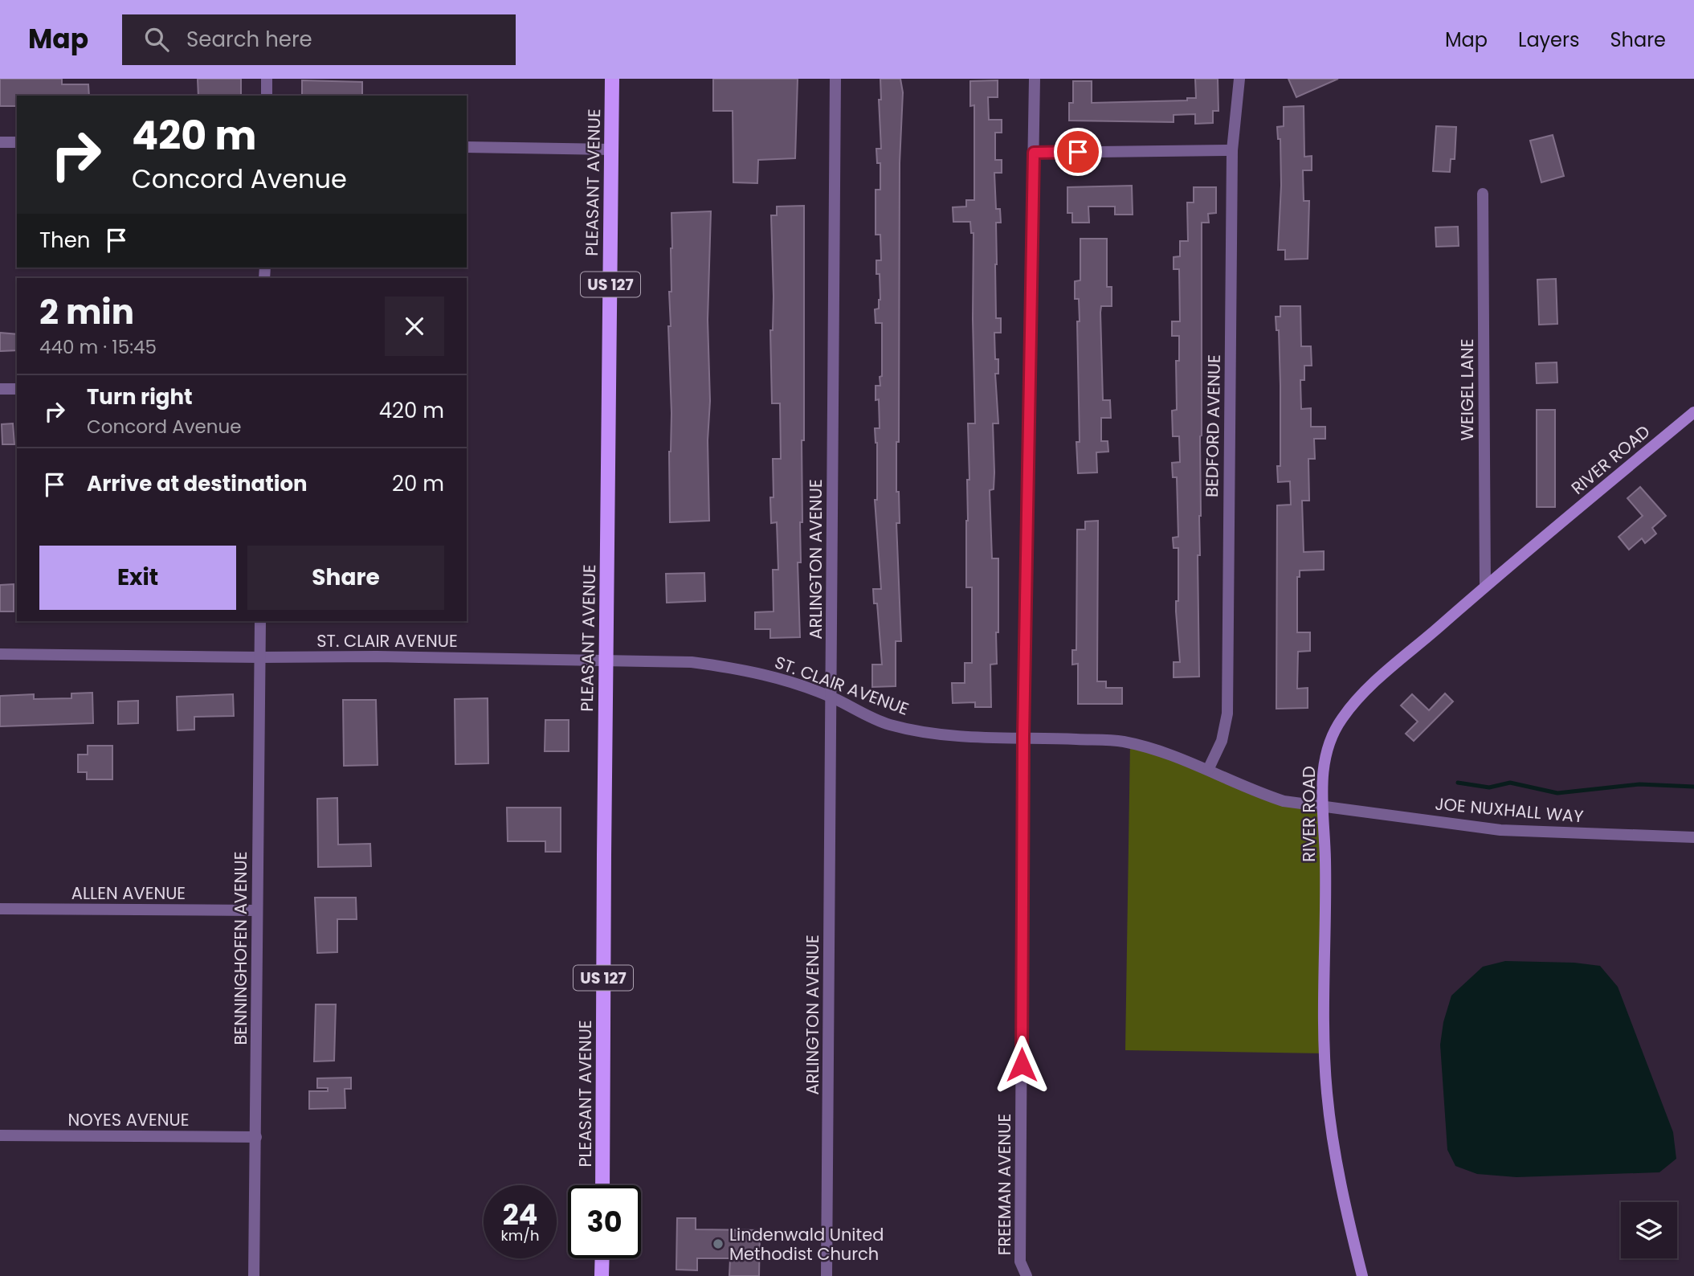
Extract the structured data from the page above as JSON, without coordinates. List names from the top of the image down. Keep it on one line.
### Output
{"streets":{"main road":["PLEASANT AVENUE","US 127"],"street":["WEIGEL LANE","BEDFORD AVENUE","RIVER ROAD","ARLINGTON AVENUE","ST. CLAIR AVENUE","JOE NUXHALL WAY","ALLEN AVENUE","BENNINGHOFEN AVENUE","NOYES AVENUE","FREEMAN AVENUE"]},"crossings":[["PLEASANT AVENUE","ST. CLAIR AVENUE"],["WEIGEL LANE","RIVER ROAD"],["BEDFORD AVENUE","ST. CLAIR AVENUE"],["RIVER ROAD","ST. CLAIR AVENUE"],["RIVER ROAD","JOE NUXHALL WAY"],["ARLINGTON AVENUE","ST. CLAIR AVENUE"],["ST. CLAIR AVENUE","JOE NUXHALL WAY"],["ST. CLAIR AVENUE","BENNINGHOFEN AVENUE"],["ST. CLAIR AVENUE","FREEMAN AVENUE"],["ALLEN AVENUE","BENNINGHOFEN AVENUE"],["BENNINGHOFEN AVENUE","NOYES AVENUE"]],"places":["Lindenwald United Methodist Church"],"page":{"header":"Map","search":"Search here","nav":["Map","Layers","Share"],"turn":["420 m","Concord Avenue"],"then":"Then","heading":["2 min","440 m · 15:45"],"list":[{"name":"Turn right","note":"Concord Avenue","value":"420 m"},{"name":"Arrive at destination","value":"20 m"}],"buttons":["Exit","Share"],"speed":"24 km/h","limit":"30"}}
